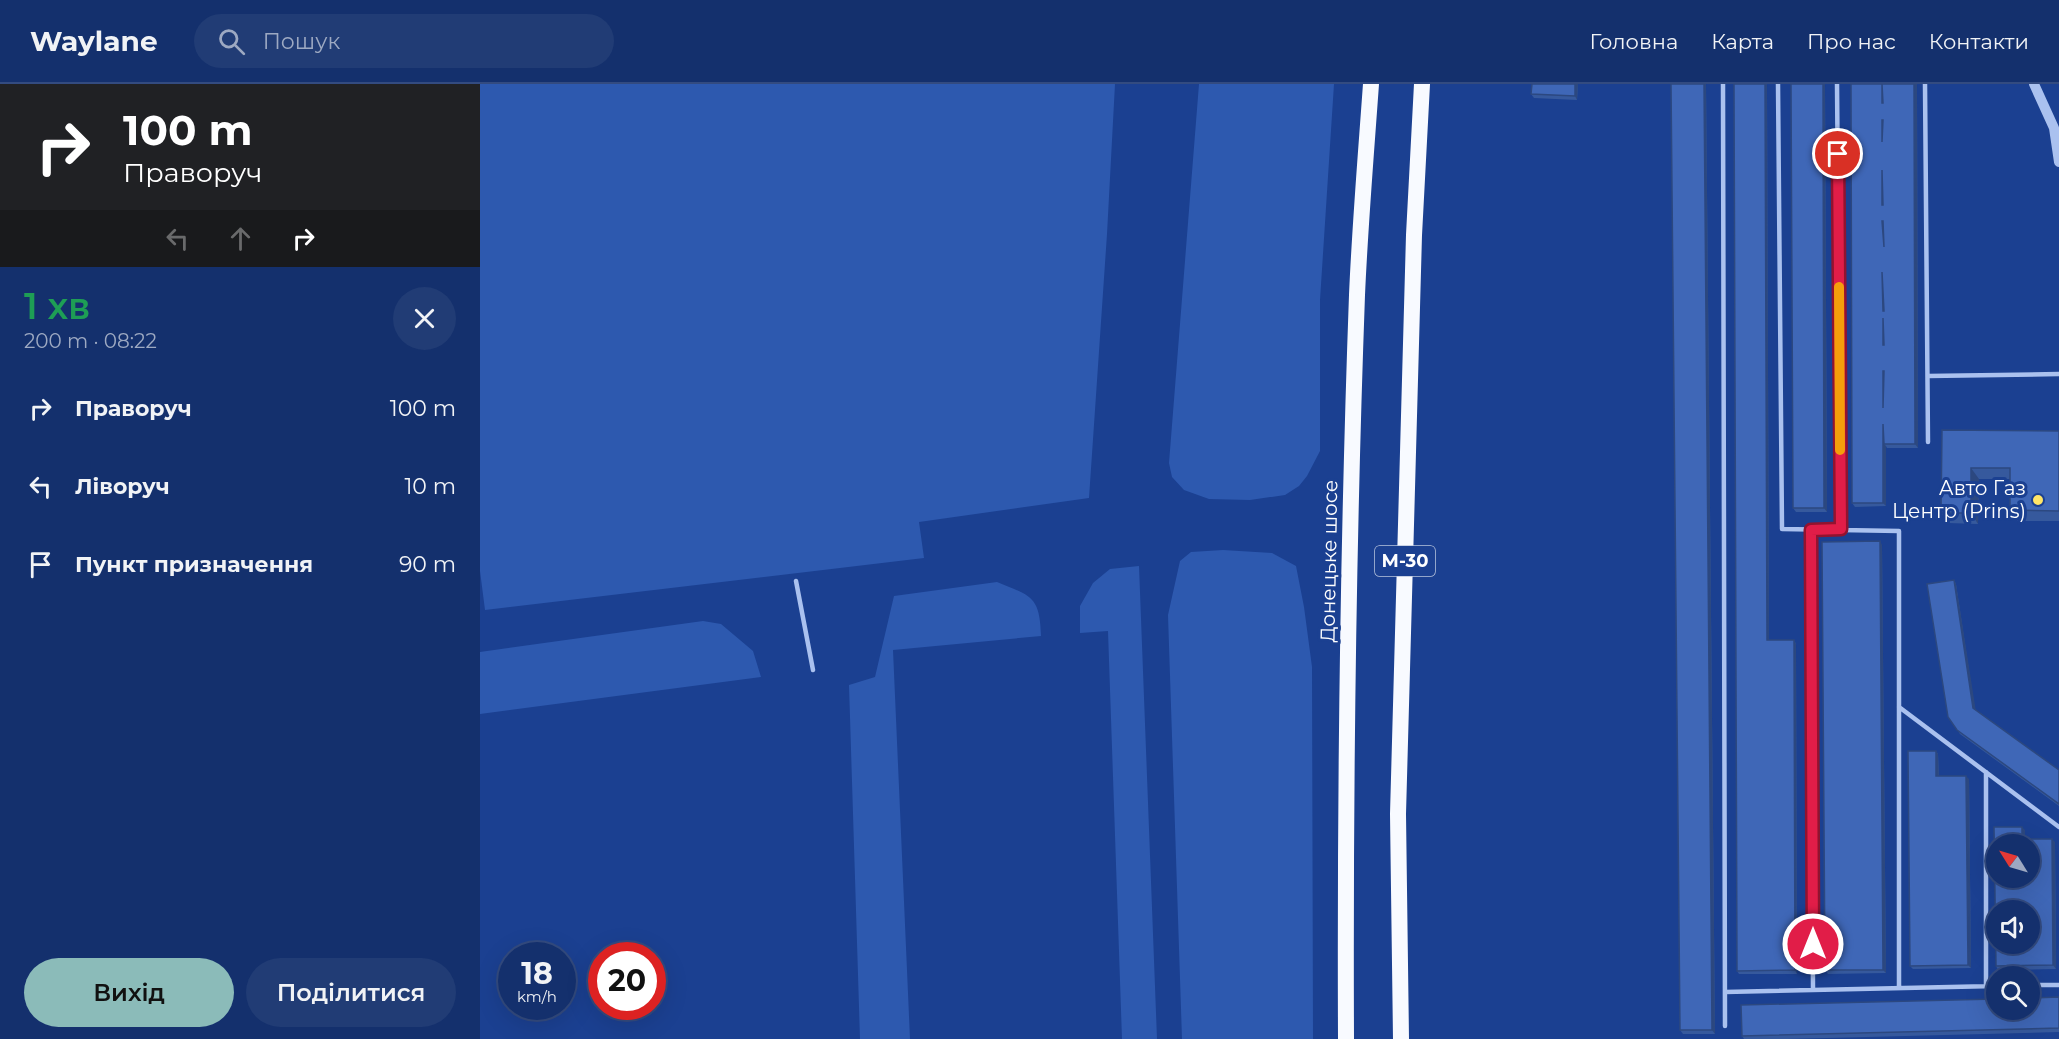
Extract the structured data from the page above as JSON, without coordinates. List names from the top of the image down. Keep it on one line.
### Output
{"streets":{"highway":["Донецьке шосе","М-30"]},"places":["Авто Газ Центр (Prins)"],"north":"top left","page":{"header":"Waylane","search":"Пошук","nav":["Головна","Карта","Про нас","Контакти"],"turn":["100 m","Праворуч"],"heading":["1 хв","200 m · 08:22"],"list":[{"name":"Праворуч","value":"100 m"},{"name":"Ліворуч","value":"10 m"},{"name":"Пункт призначення","value":"90 m"}],"speed":"18 km/h","limit":"20","buttons":["Вихід","Поділитися"]}}
